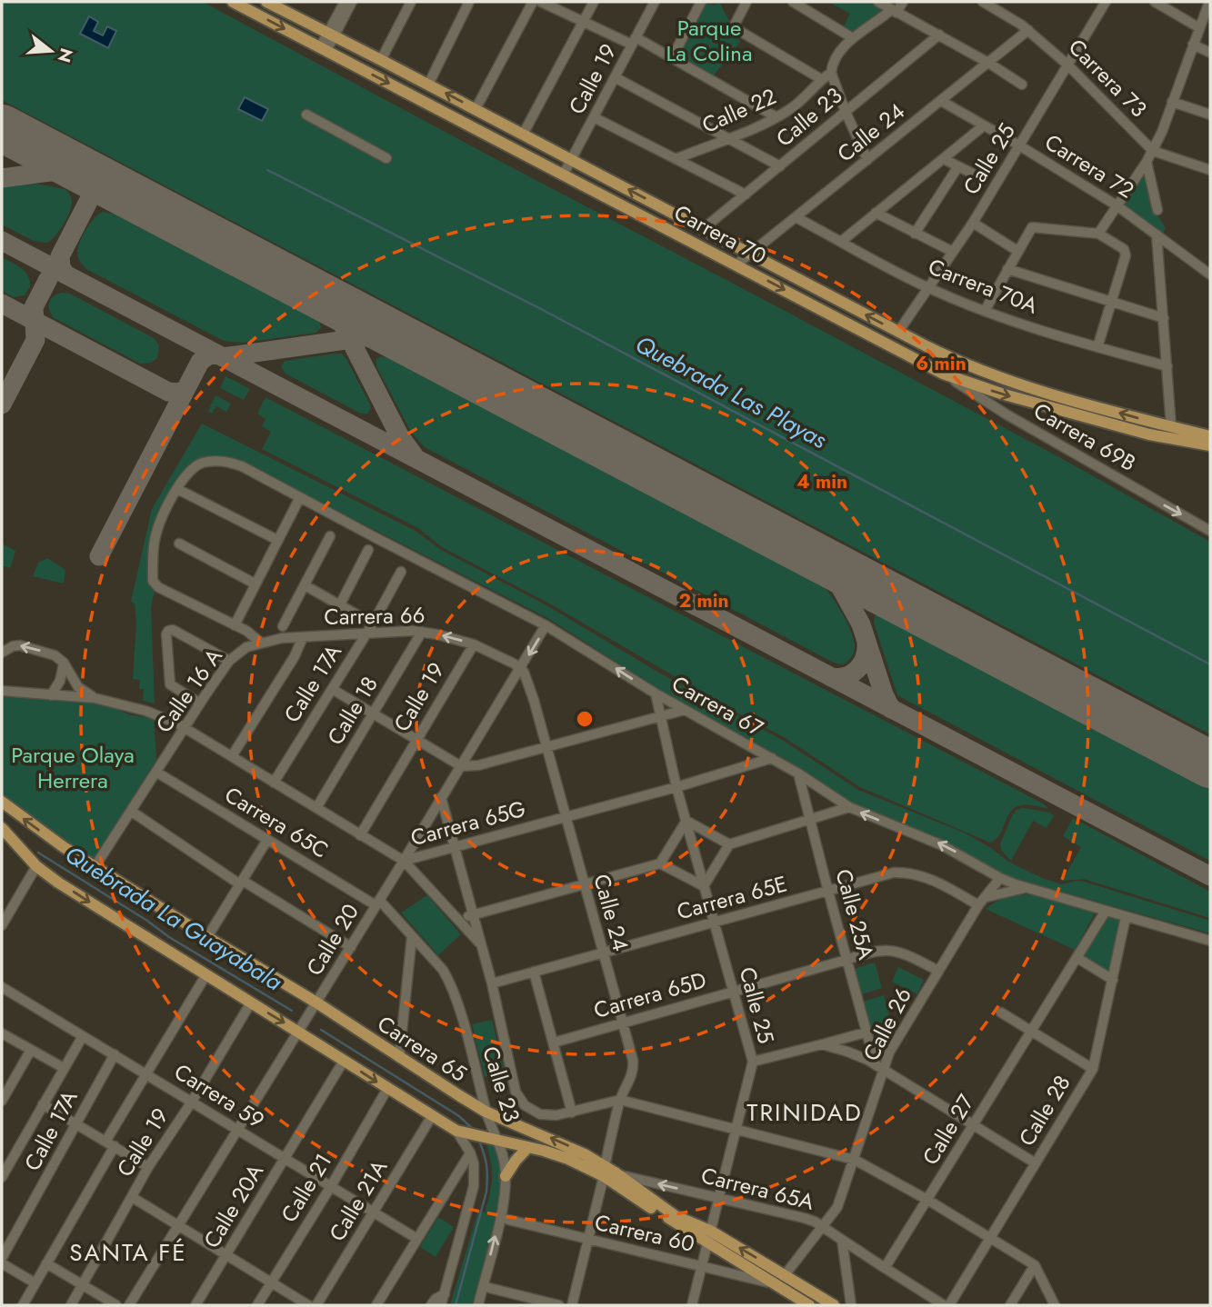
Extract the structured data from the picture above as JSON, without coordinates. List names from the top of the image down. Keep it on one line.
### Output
{"streets":{"main road":["Carrera 70","Carrera 65"],"street":["Carrera 73","Calle 19","Calle 22","Calle 23","Calle 24","Calle 25","Carrera 72","Carrera 70A","Carrera 69B","Carrera 66","Calle 17A","Calle 16 A","Carrera 67","Calle 18","Carrera 65C","Carrera 65G","Carrera 65E","Calle 25A","Calle 20","Carrera 65D","Calle 26","Carrera 59","Calle 28","Calle 27","Calle 21","Carrera 65A","Calle 21A","Calle 20A","Carrera 60"]},"crossings":[["Carrera 73","Calle 24"],["Carrera 73","Calle 25"],["Calle 19","Carrera 70"],["Calle 19","Carrera 66"],["Calle 19","Carrera 65G"],["Calle 19","Carrera 65"],["Calle 19","Carrera 59"],["Calle 23","Carrera 70"],["Calle 23","Carrera 65C"],["Calle 23","Carrera 65G"],["Calle 23","Carrera 65E"],["Calle 23","Calle 20"],["Calle 23","Carrera 65"],["Calle 24","Carrera 72"],["Calle 24","Carrera 70"],["Calle 24","Carrera 70A"],["Calle 24","Carrera 66"],["Calle 24","Carrera 65G"],["Calle 24","Carrera 65E"],["Calle 24","Calle 20"],["Calle 24","Carrera 65D"],["Calle 24","Carrera 65"],["Calle 24","Carrera 60"],["Calle 25","Carrera 72"],["Calle 25","Carrera 70"],["Calle 25","Carrera 70A"],["Calle 25","Carrera 67"],["Calle 25","Carrera 65G"],["Calle 25","Carrera 65E"],["Calle 25","Carrera 65D"],["Calle 25","Carrera 65"],["Calle 25","Carrera 65A"],["Calle 25","Carrera 60"],["Carrera 70","Carrera 69B"],["Carrera 66","Calle 17A"],["Carrera 66","Calle 16 A"],["Carrera 66","Calle 18"],["Carrera 66","Calle 20"],["Calle 17A","Carrera 65G"],["Calle 17A","Carrera 59"],["Calle 16 A","Carrera 65C"],["Calle 16 A","Carrera 65G"],["Calle 16 A","Carrera 65"],["Carrera 67","Carrera 65G"],["Carrera 67","Calle 25A"],["Carrera 67","Calle 20"],["Carrera 67","Calle 26"],["Carrera 67","Calle 28"],["Carrera 67","Calle 27"],["Calle 18","Carrera 65G"],["Carrera 65C","Calle 20"],["Carrera 65G","Calle 20"],["Carrera 65E","Calle 25A"],["Carrera 65E","Calle 26"],["Calle 25A","Carrera 65D"],["Calle 25A","Calle 26"],["Calle 20","Carrera 65"],["Calle 20","Carrera 59"],["Carrera 65D","Calle 26"],["Calle 26","Carrera 65"],["Calle 26","Carrera 65A"],["Carrera 65","Calle 21"],["Carrera 65","Carrera 65A"],["Carrera 65","Calle 21A"],["Carrera 65","Calle 20A"],["Carrera 65","Carrera 60"],["Carrera 59","Calle 21"],["Carrera 59","Calle 21A"],["Carrera 59","Calle 20A"],["Calle 27","Carrera 65A"]],"one_way":["Carrera 69B"],"districts":["TRINIDAD","SANTA FÉ"],"water":["Quebrada Las Playas","Quebrada La Guayabala"],"parks":["Parque La Colina","Parque Olaya Herrera"],"north":"right","rings":["6 min","4 min","2 min"]}
